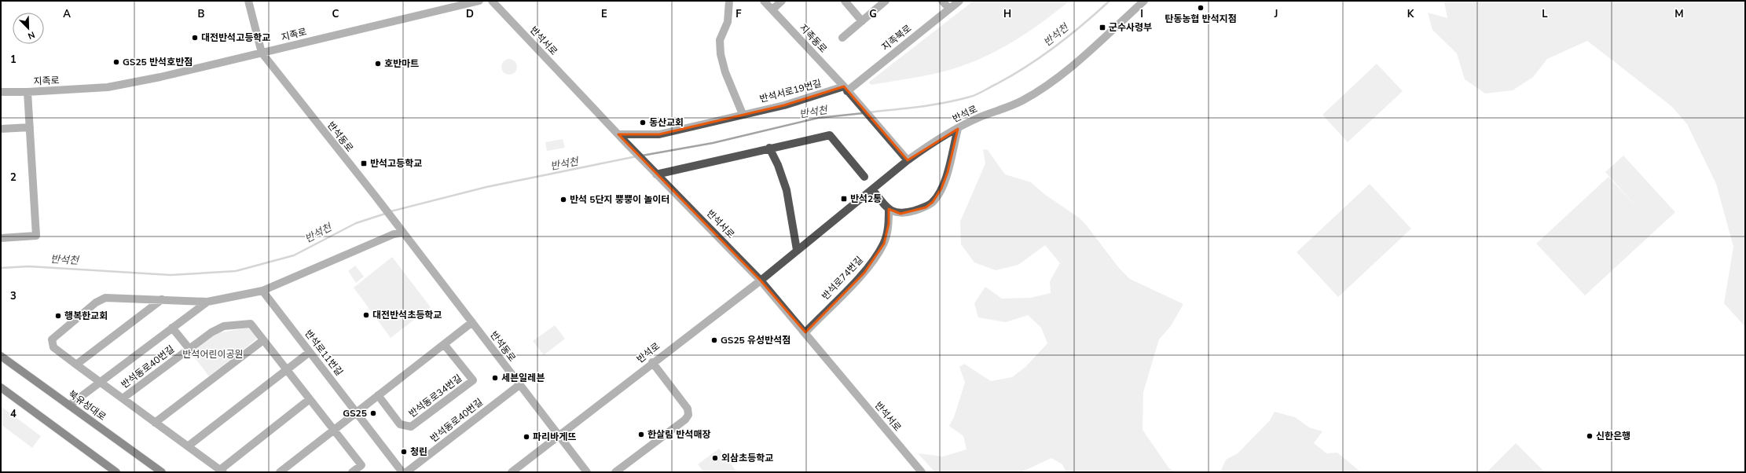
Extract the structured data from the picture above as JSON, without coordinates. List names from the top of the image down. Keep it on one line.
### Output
{"streets":{"main road":["북유성대로"],"street":["지족로","지족북로","지족동로","반석서로","반석서로19번길","반석로","반석동로","반석로74번길","반석로11번길","반석동로40번길","반석동로34번길"]},"crossings":[["지족로","반석동로"],["지족북로","지족동로"],["지족북로","반석서로19번길"],["지족동로","반석서로19번길"],["지족동로","반석로"],["반석서로","반석서로19번길"],["반석서로","반석로"],["반석서로","반석로74번길"],["반석로","반석동로"],["반석동로","반석동로40번길"]],"water":["반석천"],"parks":["반석어린이공원"],"places":{"other":["탄동농협 반석지점","대전반석고등학교","GS25 반석호반점","호반마트","동산교회","반석 5단지 뿡뿡이 놀이터","대전반석초등학교","행복한교회","GS25 유성반석점","세븐일레븐","GS25","한살림 반석매장","신한은행","파리바게뜨","청린","외삼초등학교"],"transit":["군수사령부","반석고등학교","반석2통"]},"north":"bottom right","grid":{"columns":["A","B","C","D","E","F","G","H","I","J","K","L","M"],"rows":["1","2","3","4"]}}
